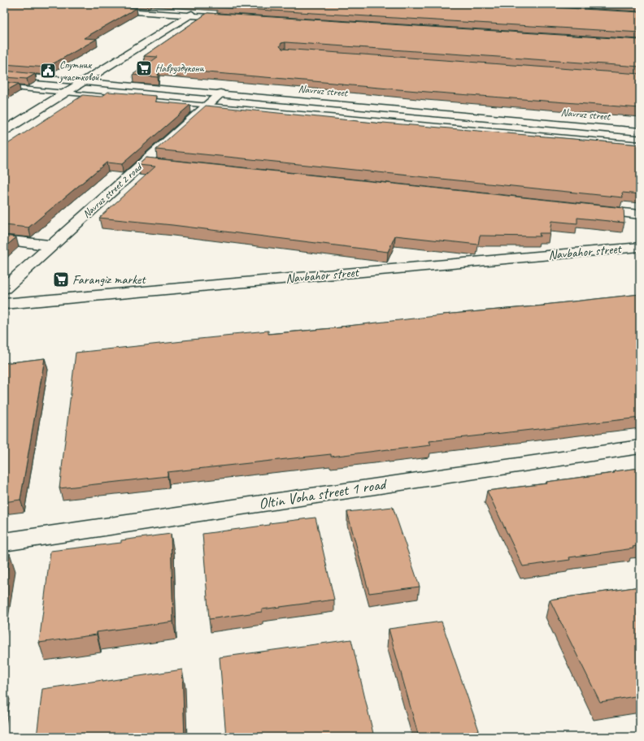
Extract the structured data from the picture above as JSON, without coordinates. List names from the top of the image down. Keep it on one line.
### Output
{"streets":{"street":["Navruz street","Navruz street 2 road","Navbahor street","Oltin Voha street 1 road"]},"crossings":[["Navruz street","Navruz street 2 road"]],"places":{"supermarket":["Навруздукони","Farangiz market"],"public building":["Спутник участковой"]}}
